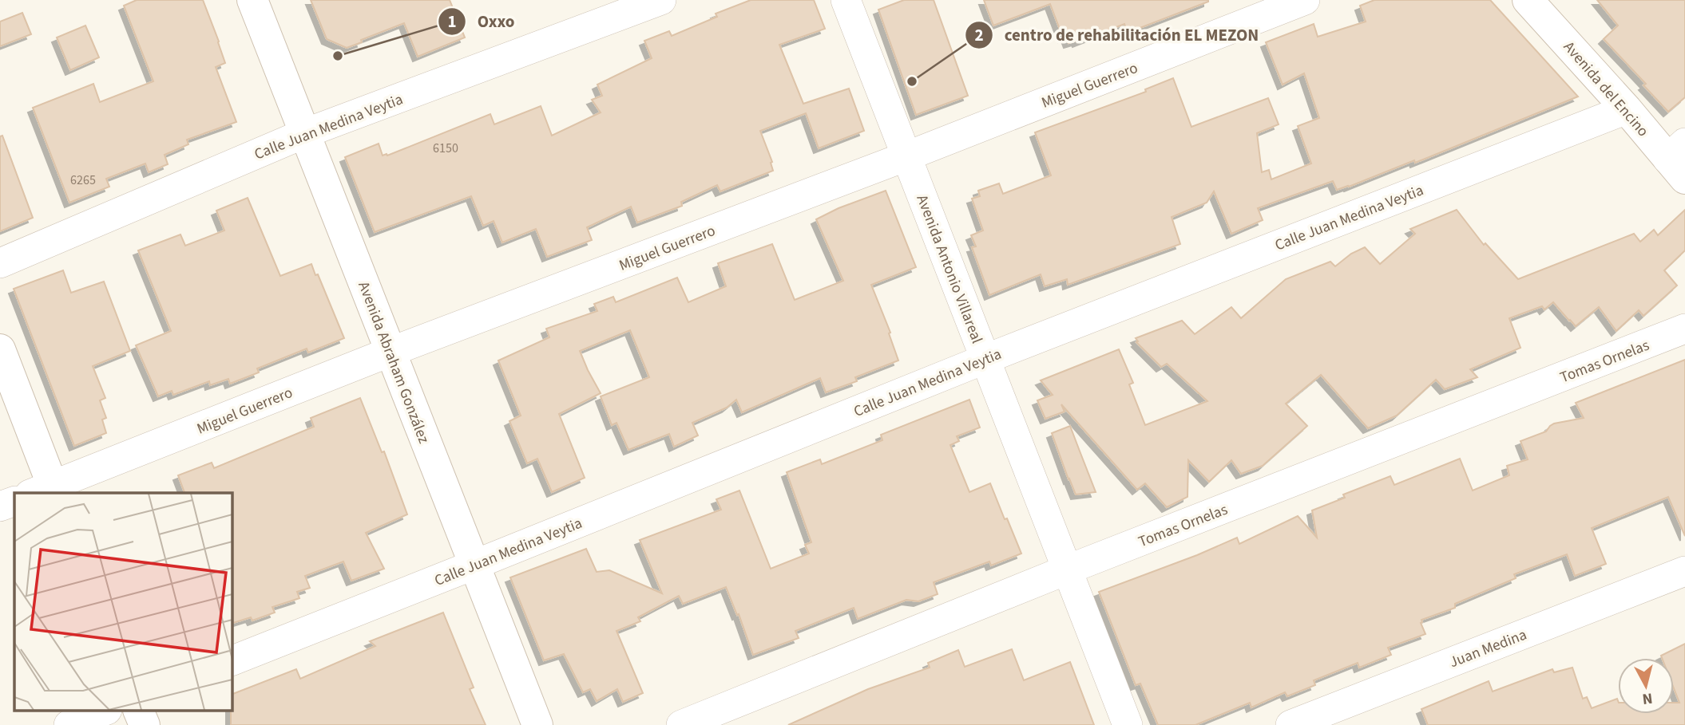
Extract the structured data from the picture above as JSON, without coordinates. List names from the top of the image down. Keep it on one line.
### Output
{"streets":{"main road":["Avenida del Encino","Avenida Abraham González"],"street":["Miguel Guerrero","Calle Juan Medina Veytia","Avenida Antonio Villareal","Tomas Ornelas","Juan Medina"]},"crossings":[["Miguel Guerrero","Avenida Antonio Villareal"],["Miguel Guerrero","Avenida Abraham González"],["Avenida del Encino","Calle Juan Medina Veytia"],["Calle Juan Medina Veytia","Avenida Antonio Villareal"],["Calle Juan Medina Veytia","Avenida Abraham González"],["Avenida Antonio Villareal","Tomas Ornelas"]],"places":["Oxxo","centro de rehabilitación EL MEZON"],"house_numbers":["6150","6265"],"north":"bottom"}
